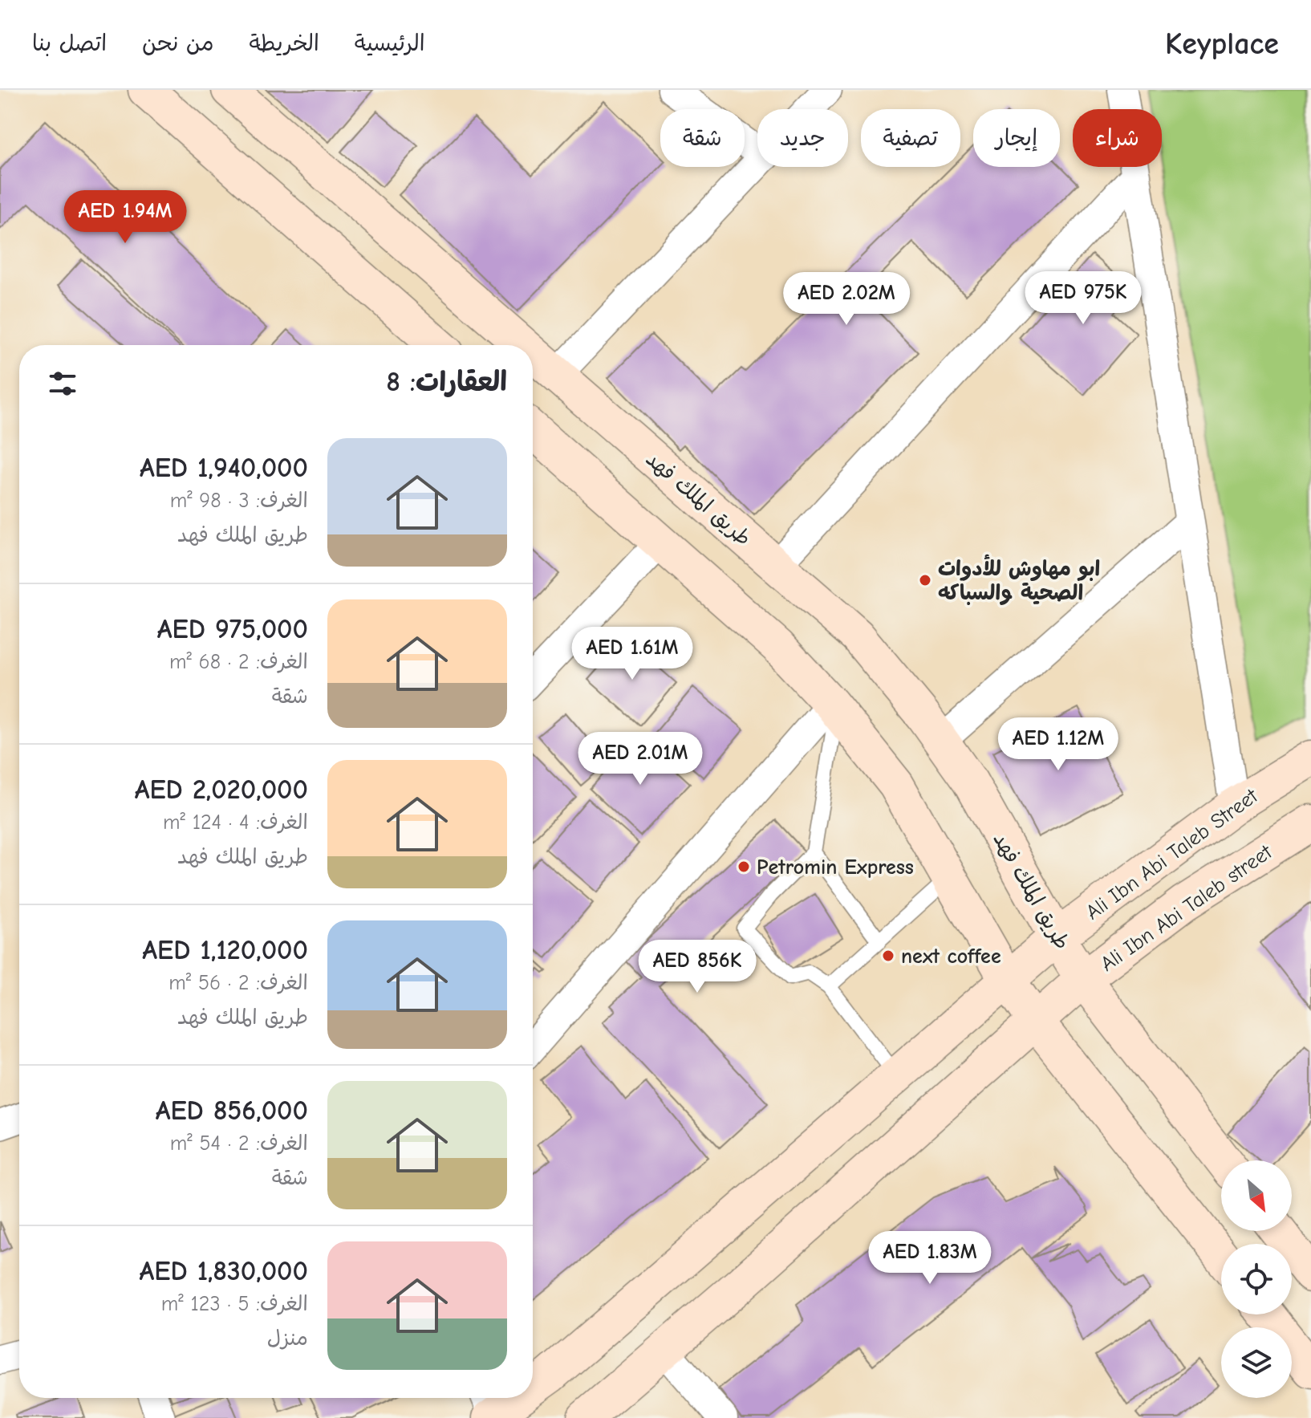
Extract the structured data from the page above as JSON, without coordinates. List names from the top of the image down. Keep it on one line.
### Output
{"streets":{"main road":["طريق الملك فهد","Ali Ibn Abi Taleb Street","Ali Ibn Abi Taleb street"]},"crossings":[["طريق الملك فهد","Ali Ibn Abi Taleb Street"],["طريق الملك فهد","Ali Ibn Abi Taleb street"]],"places":["ابو مهاوش للأدوات الصحية والسباكه","Petromin Express","next coffee"],"north":"bottom right","page":{"header":"Keyplace","nav":["الرئيسية","الخريطة","من نحن","اتصل بنا"],"chip":["شراء","إيجار","تصفية","جديد","شقة"],"price":["AED 1.94M","AED 975K","AED 2.02M","AED 1.61M","AED 1.12M","AED 2.01M","AED 856K","AED 1.83M"],"heading":"العقارات: 8","list":[{"name":"AED 1,940,000","note":"الغرف: 3 · 98 m² · طريق الملك فهد"},{"name":"AED 975,000","note":"الغرف: 2 · 68 m² · شقة"},{"name":"AED 2,020,000","note":"الغرف: 4 · 124 m² · طريق الملك فهد"},{"name":"AED 1,120,000","note":"الغرف: 2 · 56 m² · طريق الملك فهد"},{"name":"AED 856,000","note":"الغرف: 2 · 54 m² · شقة"},{"name":"AED 1,830,000","note":"الغرف: 5 · 123 m² · منزل"}]}}
